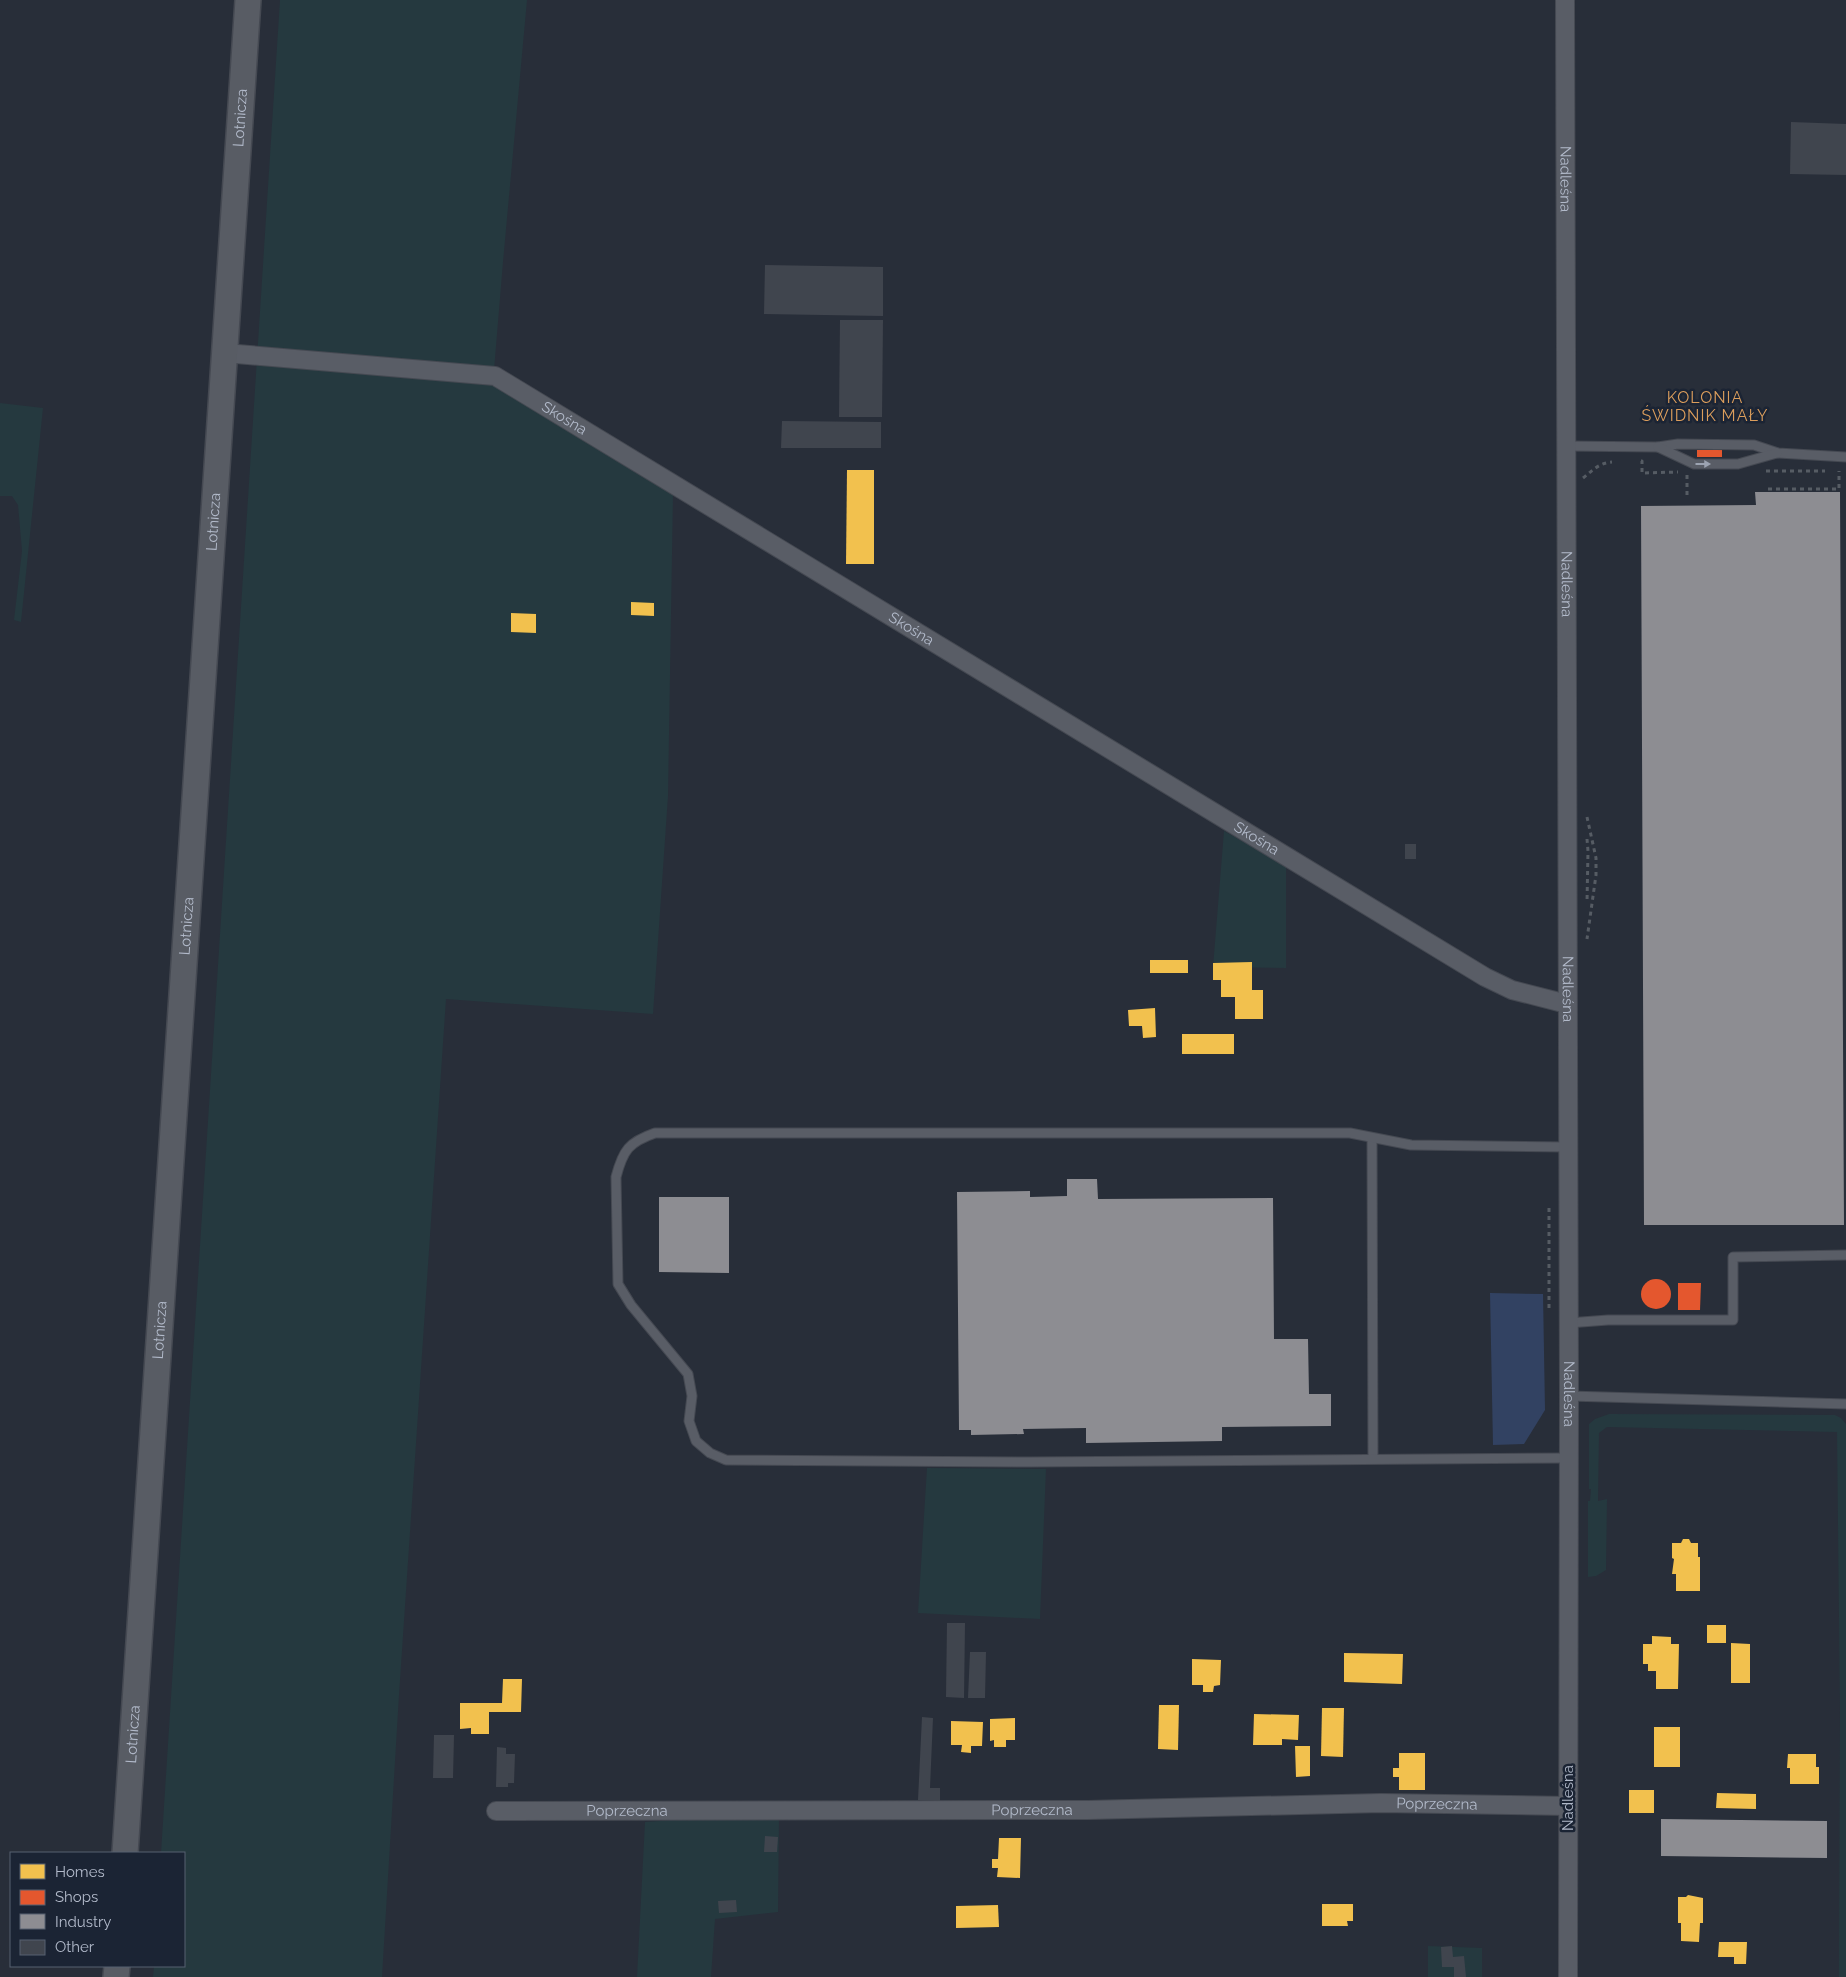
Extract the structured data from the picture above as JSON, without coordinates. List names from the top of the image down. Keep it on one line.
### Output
{"streets":{"main road":["Lotnicza"],"street":["Nadleśna","Skośna","Poprzeczna"]},"crossings":[["Lotnicza","Skośna"],["Nadleśna","Skośna"],["Nadleśna","Poprzeczna"]],"districts":["KOLONIA ŚWIDNIK MAŁY"],"legend":["Homes","Shops","Industry","Other"]}
